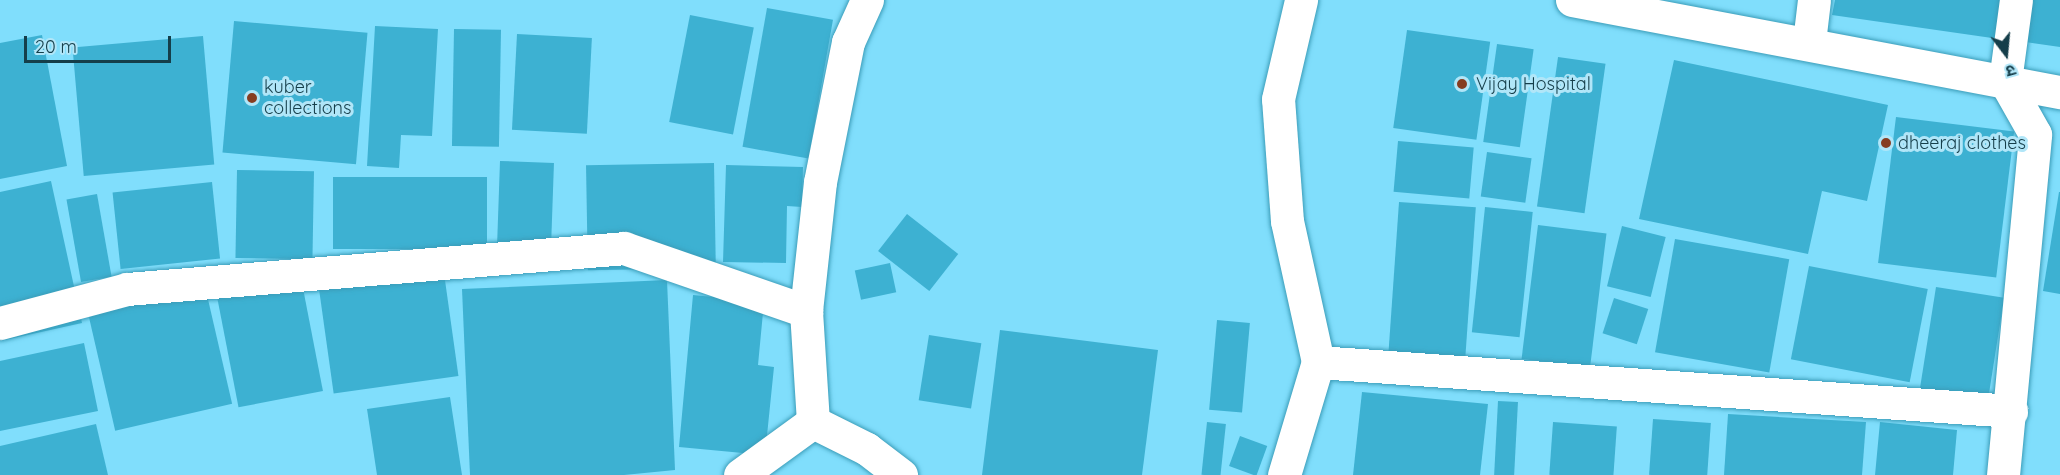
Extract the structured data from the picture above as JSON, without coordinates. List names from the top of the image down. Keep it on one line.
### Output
{"places":["Vijay Hospital","kuber collections","dheeraj clothes"],"scale_bar":"20 m","north":"bottom"}
